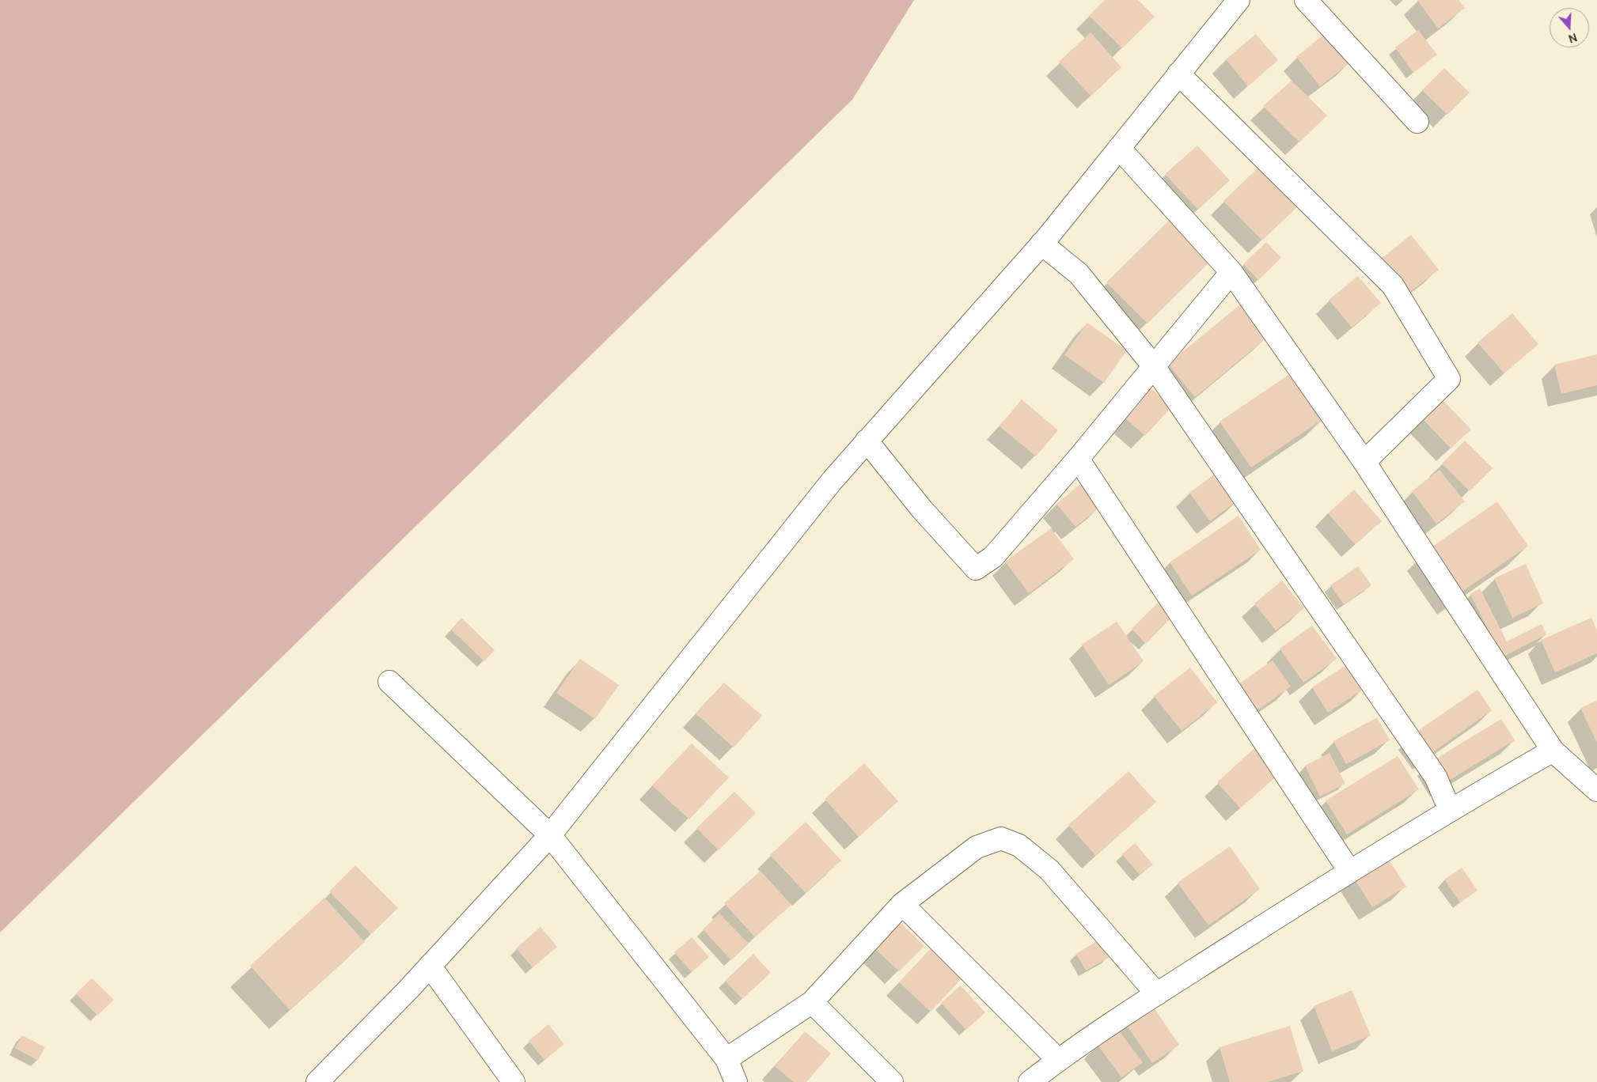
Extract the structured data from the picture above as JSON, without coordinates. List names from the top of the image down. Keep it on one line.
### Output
{"north":"bottom"}
